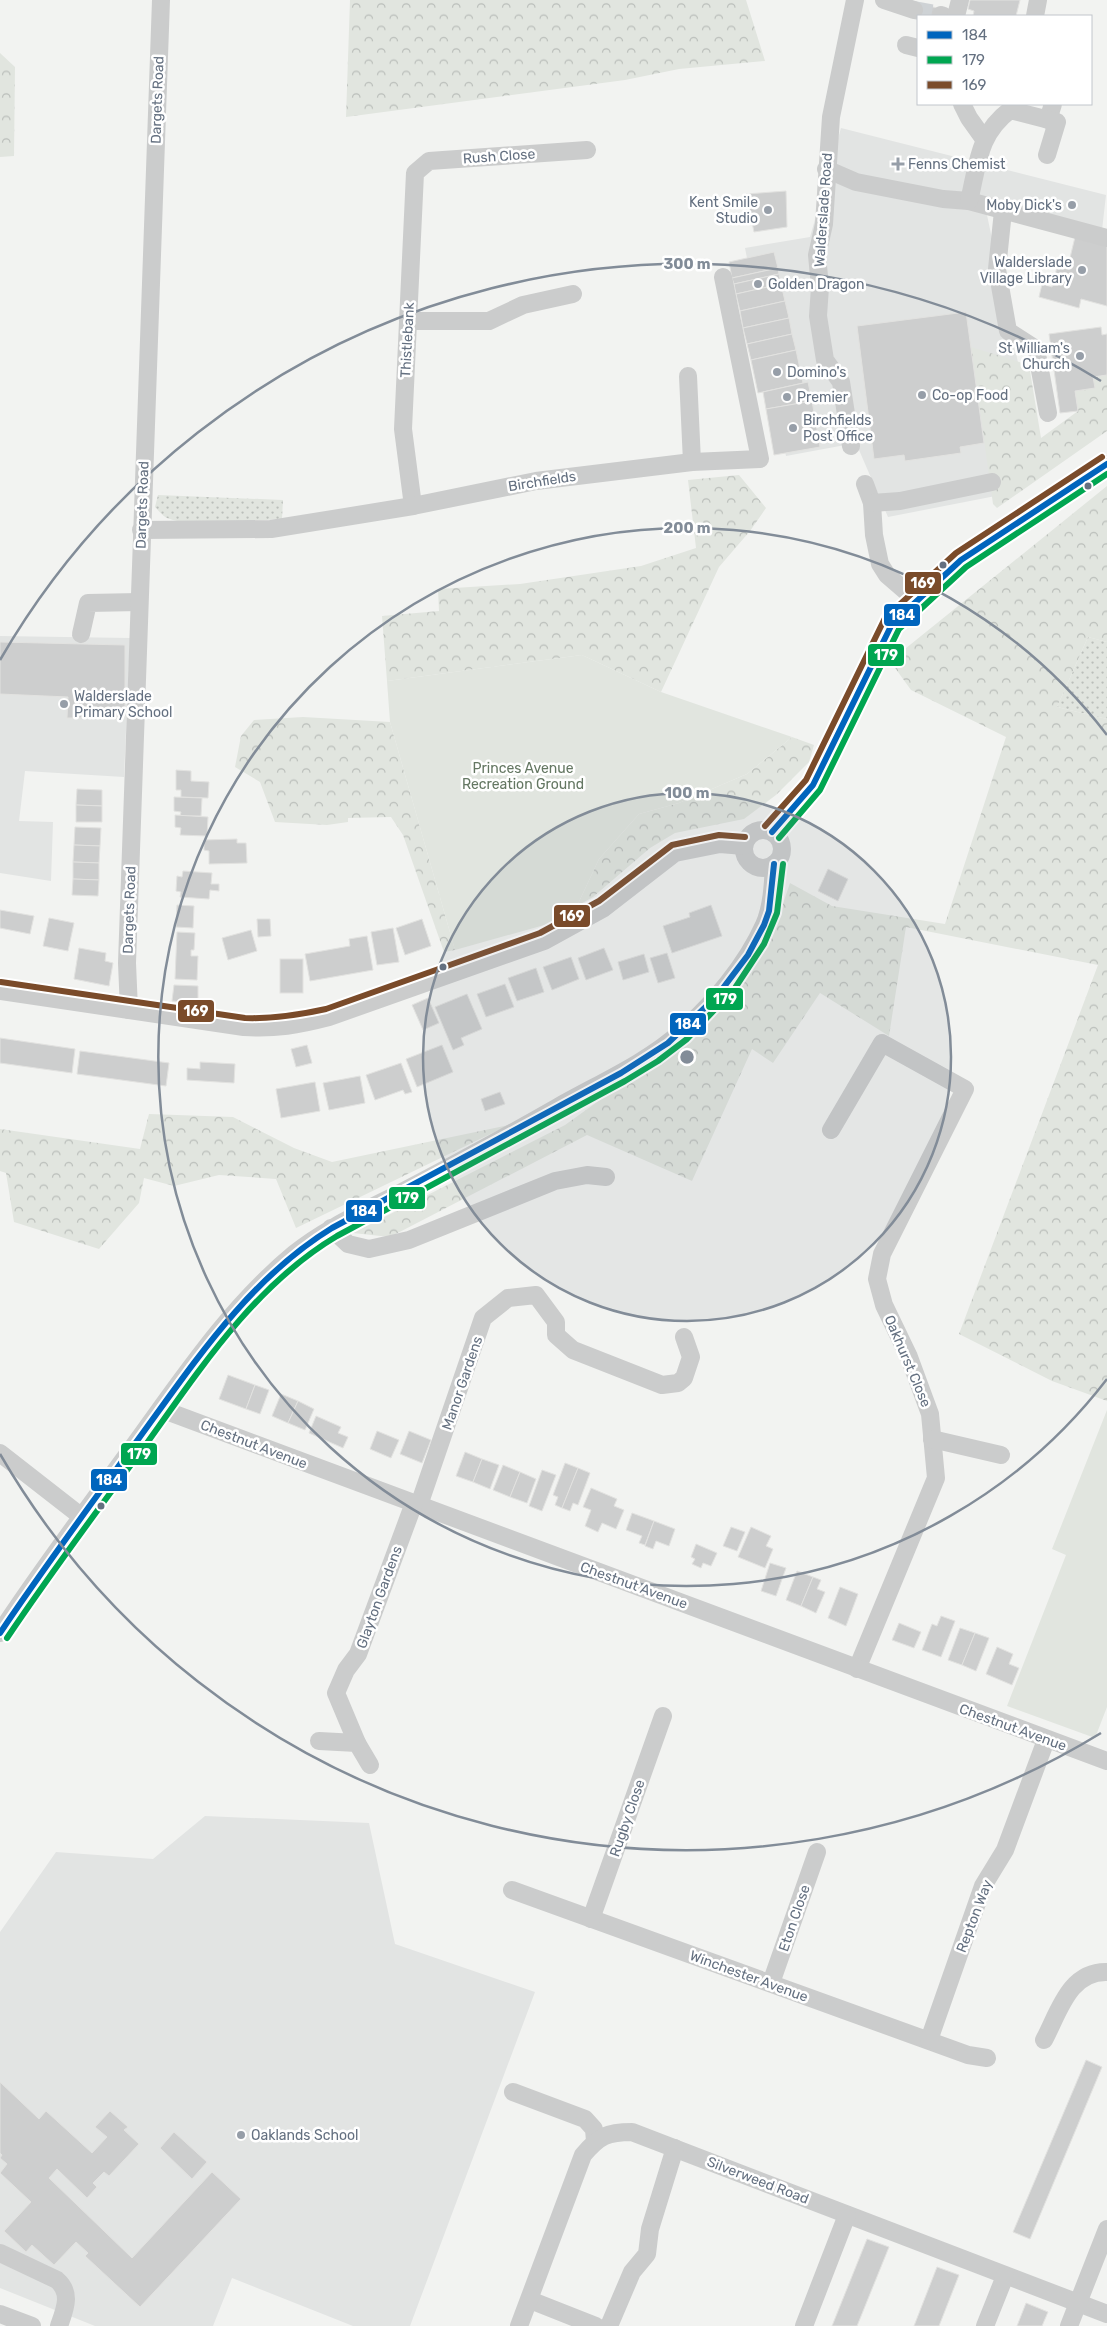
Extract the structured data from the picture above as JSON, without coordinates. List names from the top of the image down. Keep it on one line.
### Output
{"streets":{"street":["Dargets Road","Rush Close","Walderslade Road","Thistlebank","Birchfields","Oakhurst Close","Manor Gardens","Chestnut Avenue","Glayton Gardens","Rugby Close","Repton Way","Eton Close","Winchester Avenue","Silverweed Road"]},"crossings":[["Dargets Road","Birchfields"],["Rush Close","Thistlebank"],["Thistlebank","Birchfields"],["Oakhurst Close","Chestnut Avenue"],["Manor Gardens","Chestnut Avenue"],["Manor Gardens","Glayton Gardens"],["Chestnut Avenue","Glayton Gardens"],["Chestnut Avenue","Repton Way"],["Rugby Close","Winchester Avenue"],["Repton Way","Winchester Avenue"],["Eton Close","Winchester Avenue"]],"parks":["Princes Avenue Recreation Ground"],"places":{"health":["Fenns Chemist"],"other":["Moby Dick's","Kent Smile Studio","Walderslade Village Library","Golden Dragon","St William's Church","Domino's","Co-op Food","Premier","Birchfields Post Office","Walderslade Primary School","Oaklands School"]},"lines":["transit line 169","transit line 184","transit line 179"],"legend":["184","179","169"],"rings":["300 m","200 m","100 m"]}
